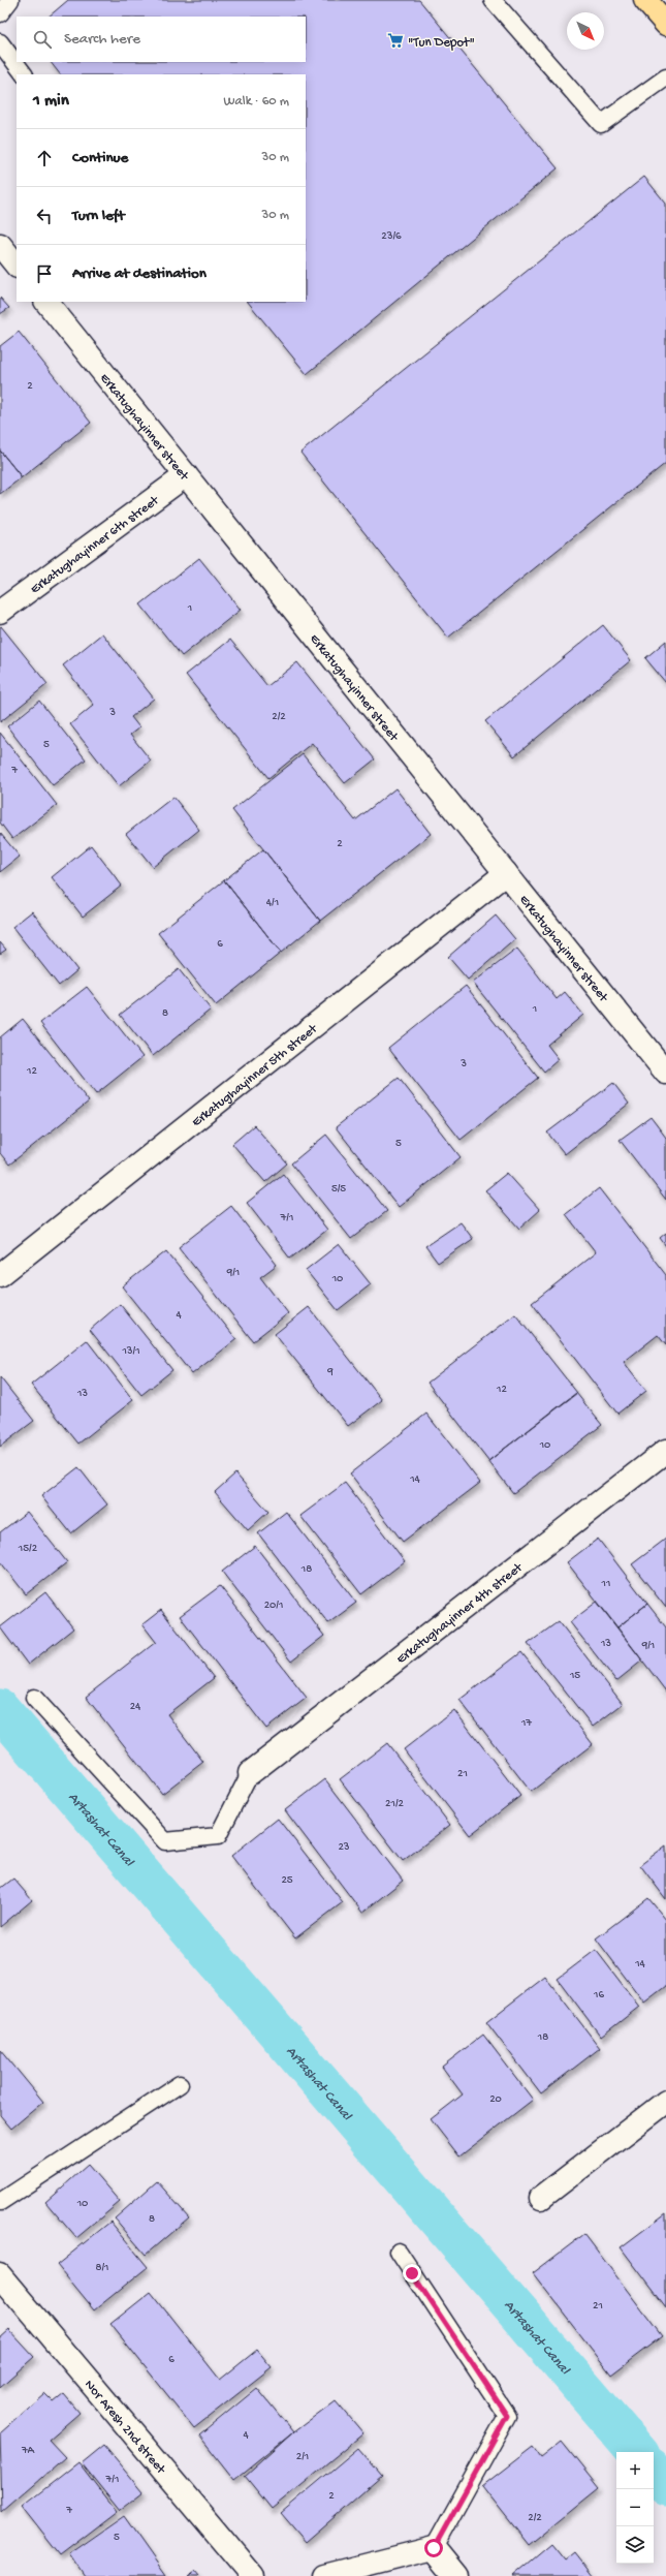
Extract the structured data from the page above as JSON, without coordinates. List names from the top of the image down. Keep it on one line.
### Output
{"streets":{"street":["Erkatughayinner street","Erkatughayinner 6th street","Erkatughayinner 5th street","Erkatughayinner 4th street","Nor Aresh 2nd street"]},"crossings":[["Erkatughayinner street","Erkatughayinner 6th street"],["Erkatughayinner street","Erkatughayinner 5th street"]],"water":["Artashat Canal"],"places":{"supermarket":["\"Tun Depot\""]},"house_numbers":["23/6","2","1","3","2/2","5","7","2","4/1","6","1","8","3","12","5","5/5","7/1","9/1","10","4","13/1","9","12","13","10","14","15/2","18","11","20/1","13","9/1","15","24","17","21","21/2","23","25","14","16","18","20","10","8","8/1","21","6","4","7A","2/1","7/1","2","7","2/2","5"],"north":"bottom right","page":{"search":"Search here","heading":["1 min","Walk · 60 m"],"list":[["Continue","30 m"],["Turn left","30 m"],"Arrive at destination"],"map_buttons":["+","−"]}}
